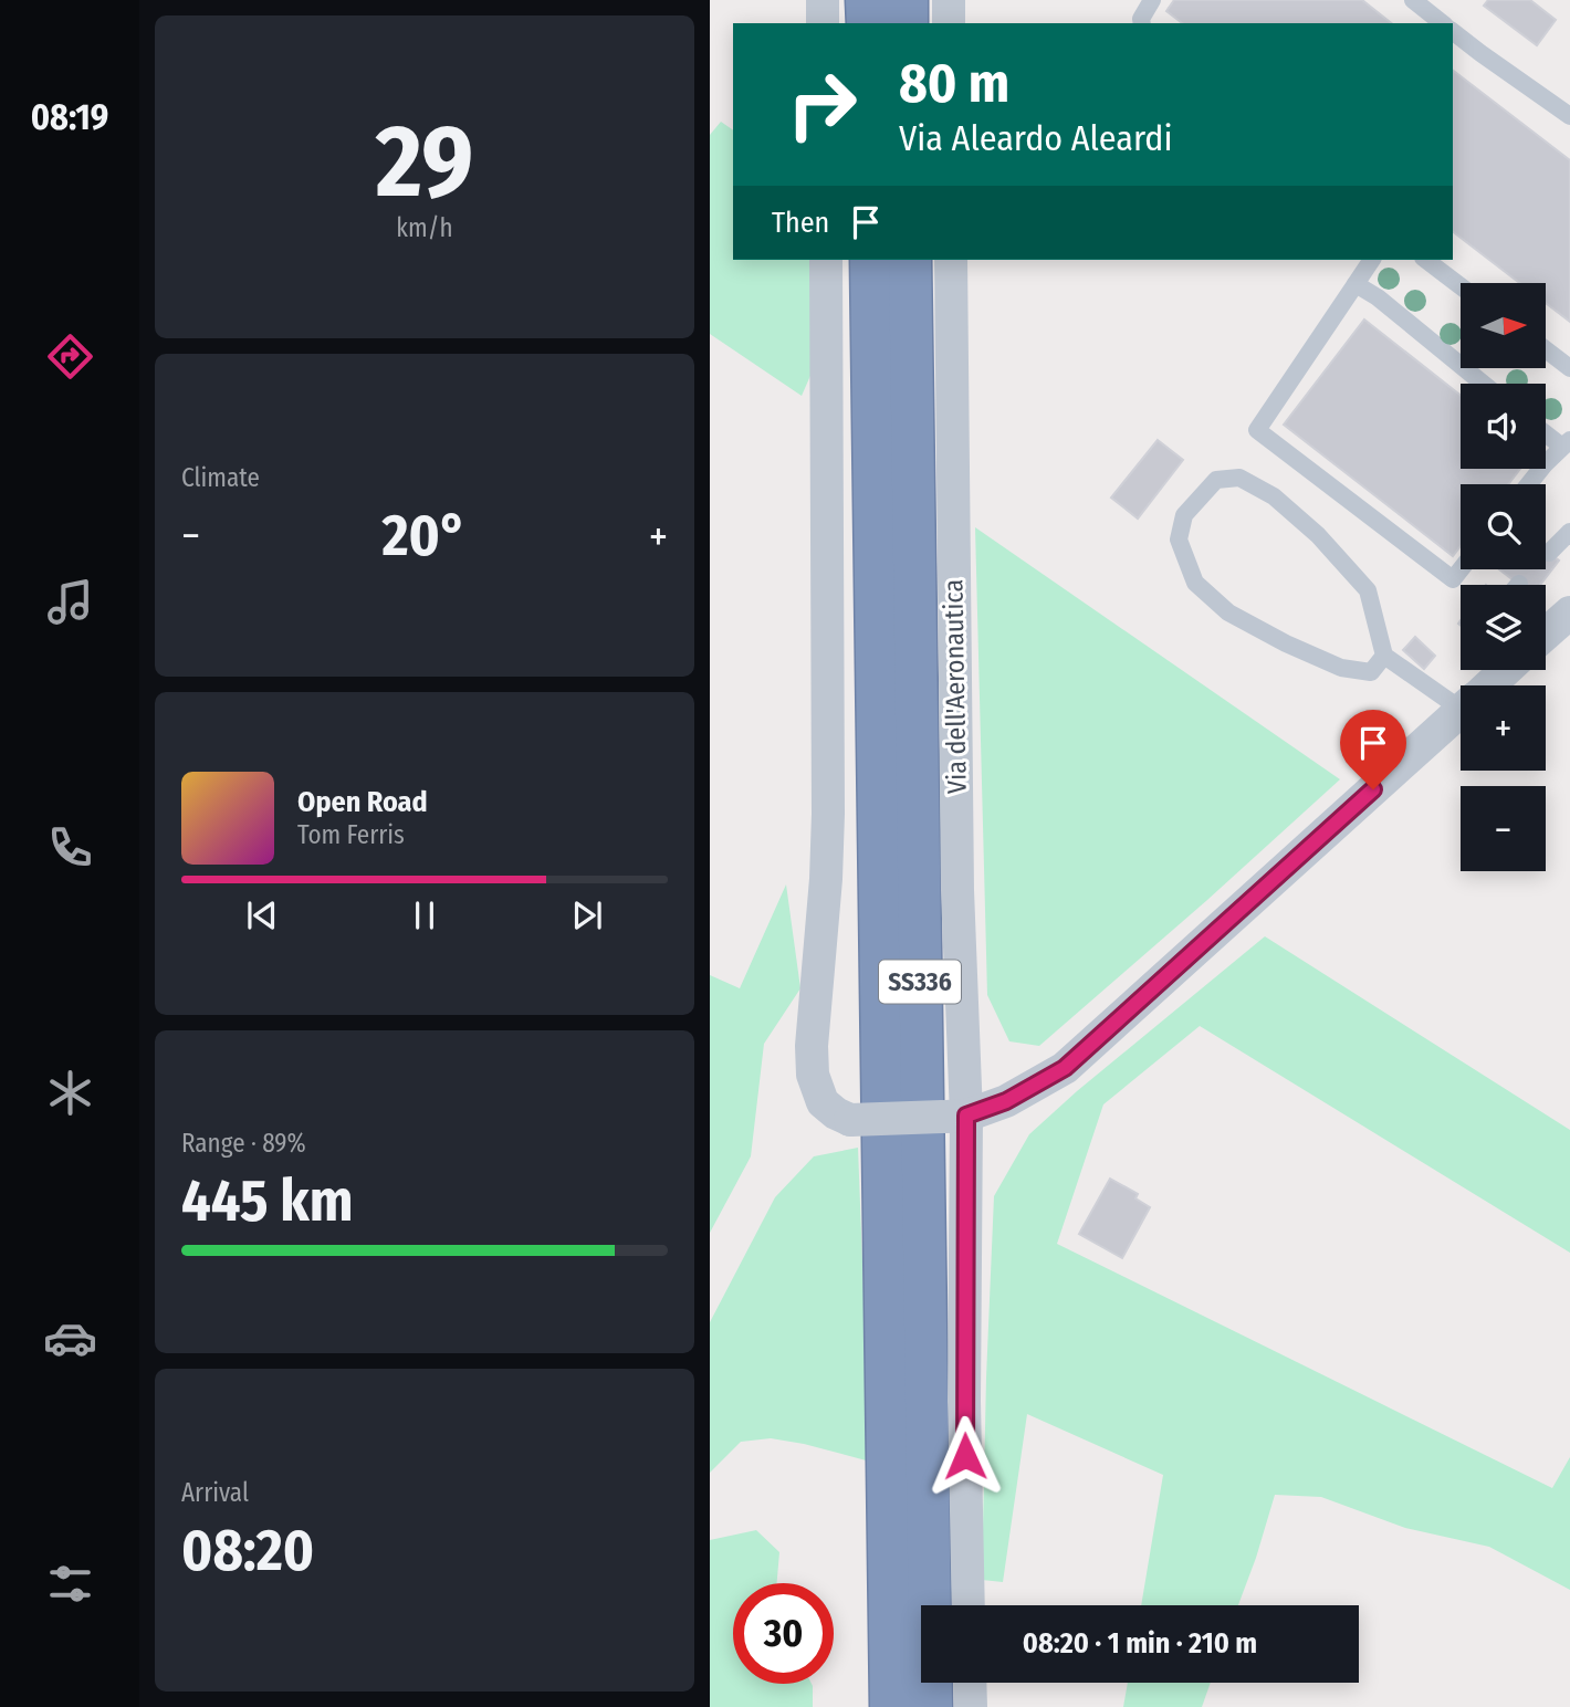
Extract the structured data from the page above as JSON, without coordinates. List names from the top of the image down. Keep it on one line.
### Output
{"streets":{"highway":["SS336"],"street":["Via dell'Aeronautica"]},"north":"right","page":{"tabs":"08:19","tile":[["29","km/h"],"Climate",["Range · 89%","445 km"],["Arrival","08:20"]],"turn":["80 m","Via Aleardo Aleardi"],"then":"Then","map_buttons":["+","−"],"heat":["−","20°","+"],"song":["Open Road","Tom Ferris"],"limit":"30","trip":"08:20 · 1 min · 210 m"}}
